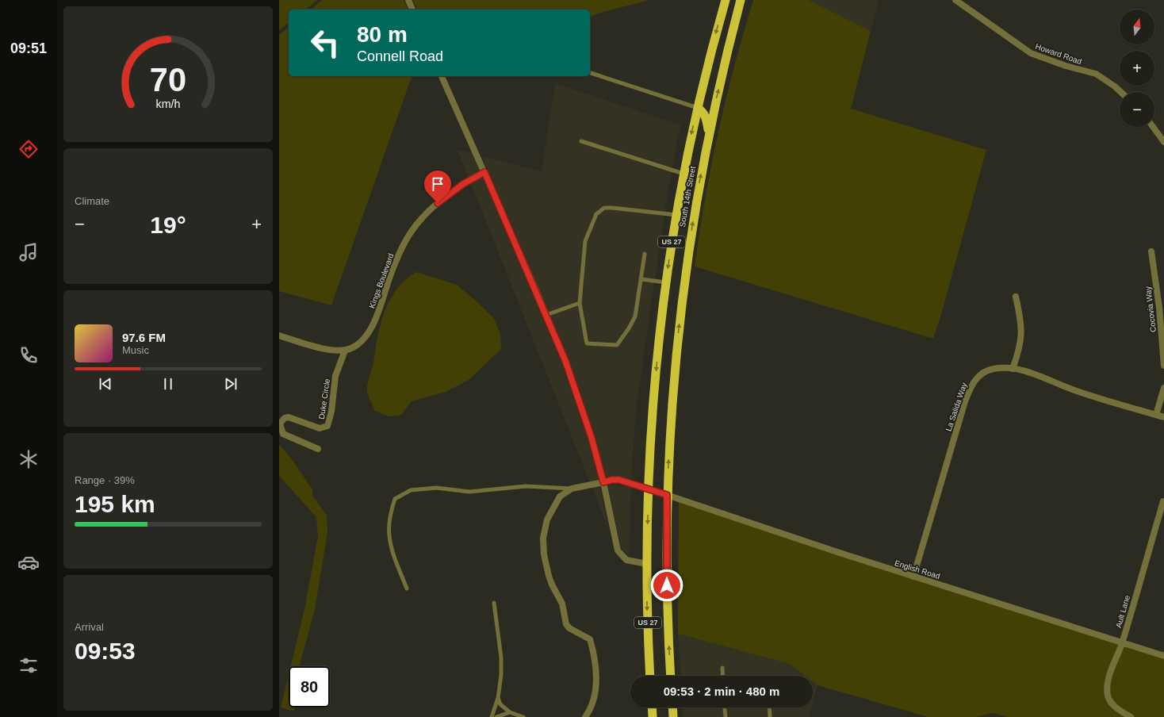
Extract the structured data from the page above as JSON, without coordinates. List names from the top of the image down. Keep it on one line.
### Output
{"streets":{"highway":["South 14th Street","US 27"],"street":["Howard Road","Kings Boulevard","Cocovia Way","Duke Circle","La Salida Way","English Road","Ault Lane"]},"crossings":[["South 14th Street","US 27"],["South 14th Street","English Road"],["US 27","English Road"],["Kings Boulevard","Duke Circle"],["La Salida Way","English Road"],["English Road","Ault Lane"]],"north":"top","page":{"tabs":"09:51","map_buttons":["+","−"],"turn":["80 m","Connell Road"],"tile":["Climate",["Range · 39%","195 km"],["Arrival","09:53"]],"heat":["−","19°","+"],"song":["97.6 FM","Music"],"limit":"80","trip":"09:53 · 2 min · 480 m","gauge":["70","km/h"]}}
